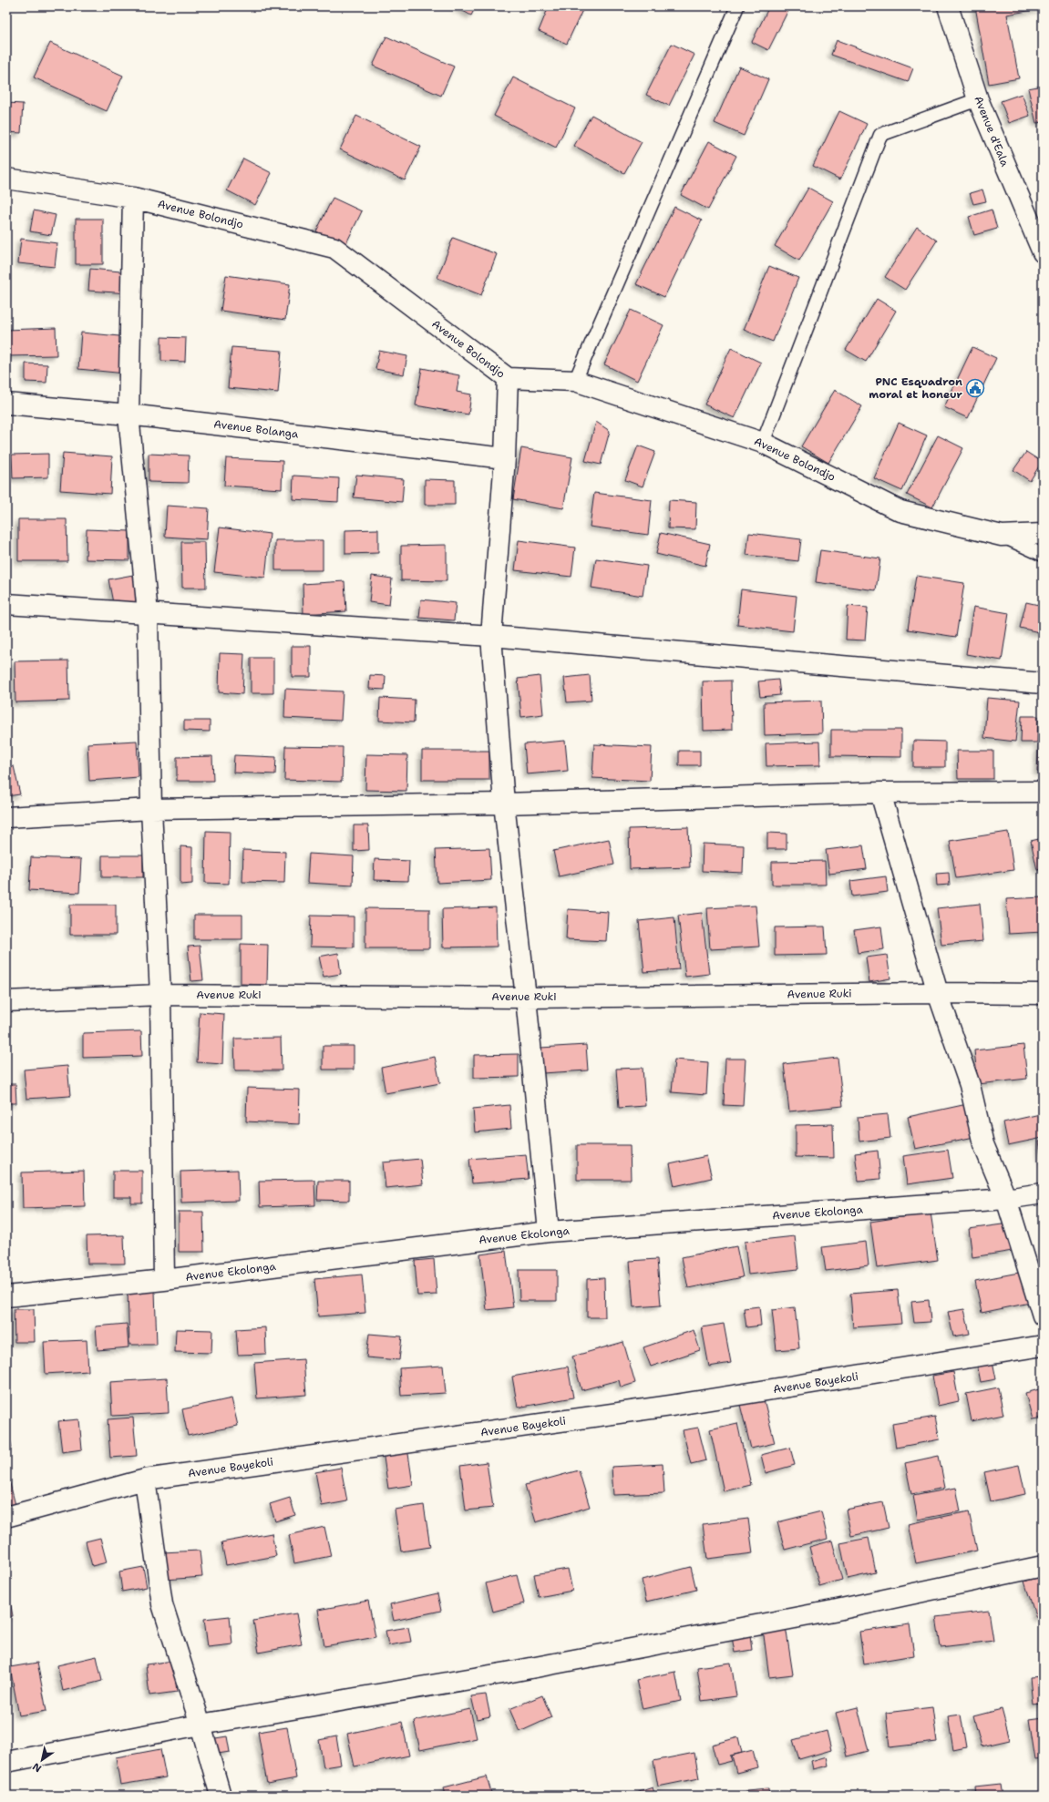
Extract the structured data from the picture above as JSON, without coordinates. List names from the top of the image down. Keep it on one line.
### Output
{"streets":{"street":["Avenue d'Eala","Avenue Bolondjo","Avenue Bolanga","Avenue Ruki","Avenue Ekolonga","Avenue Bayekoli"]},"places":{"public building":["PNC Esquadron moral et honeur"]},"north":"bottom left"}
